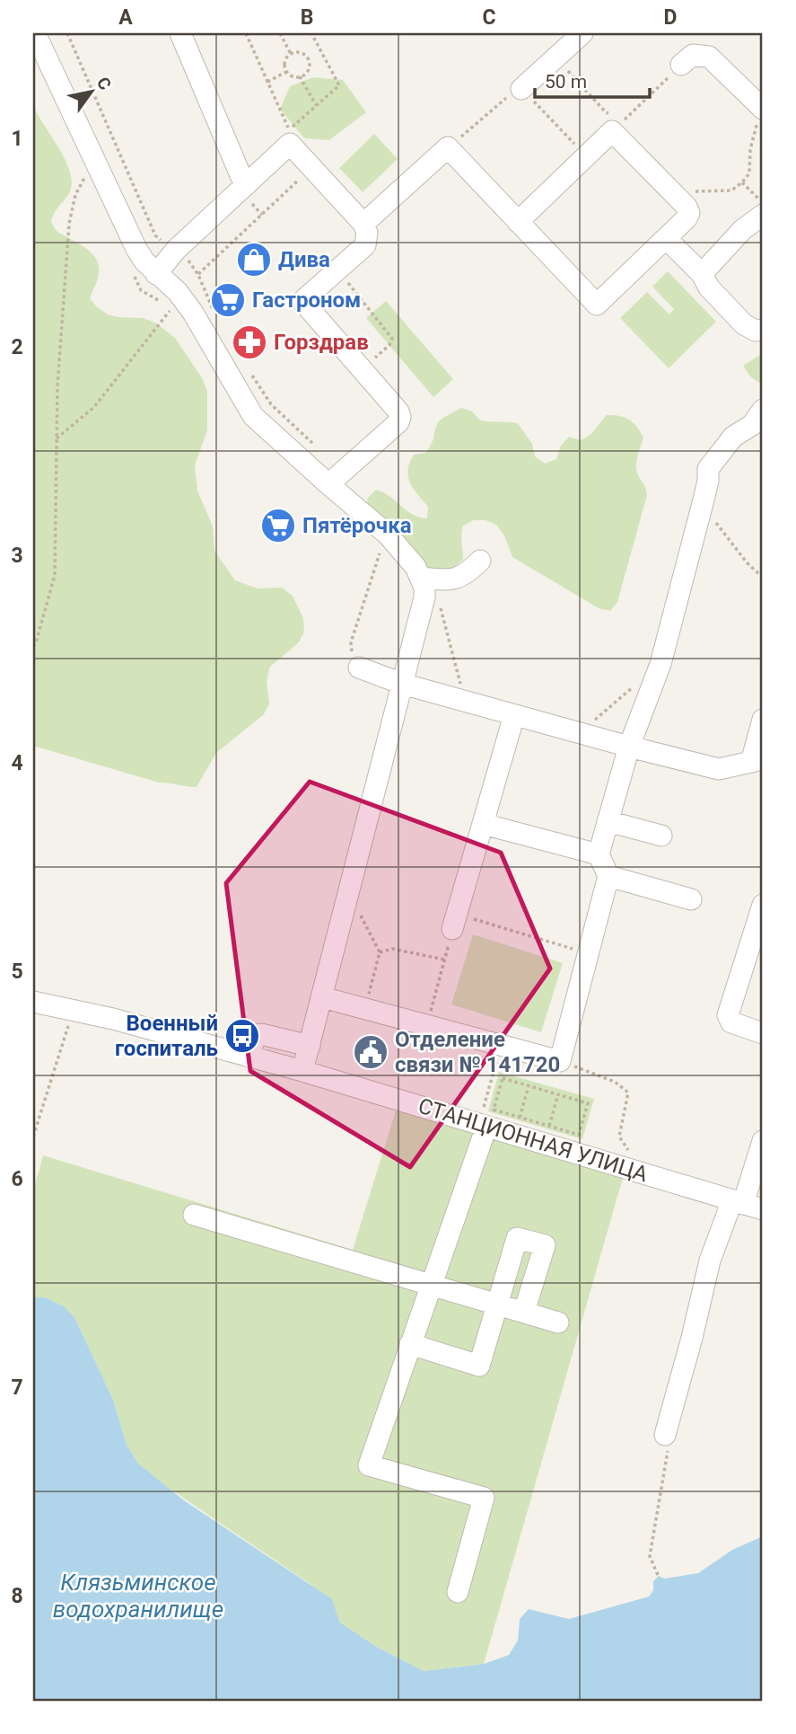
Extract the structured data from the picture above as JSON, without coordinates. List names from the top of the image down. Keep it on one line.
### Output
{"streets":{"street":["СТАНЦИОННАЯ УЛИЦА"]},"water":["Клязьминское водохранилище"],"places":{"shop":["Дива"],"supermarket":["Гастроном","Пятёрочка"],"pharmacy":["Горздрав"],"bus stop":["Военный госпиталь"],"public building":["Отделение связи № 141720"]},"scale_bar":"50 m","north":"top right","grid":{"columns":["A","B","C","D"],"rows":["1","2","3","4","5","6","7","8"]}}
